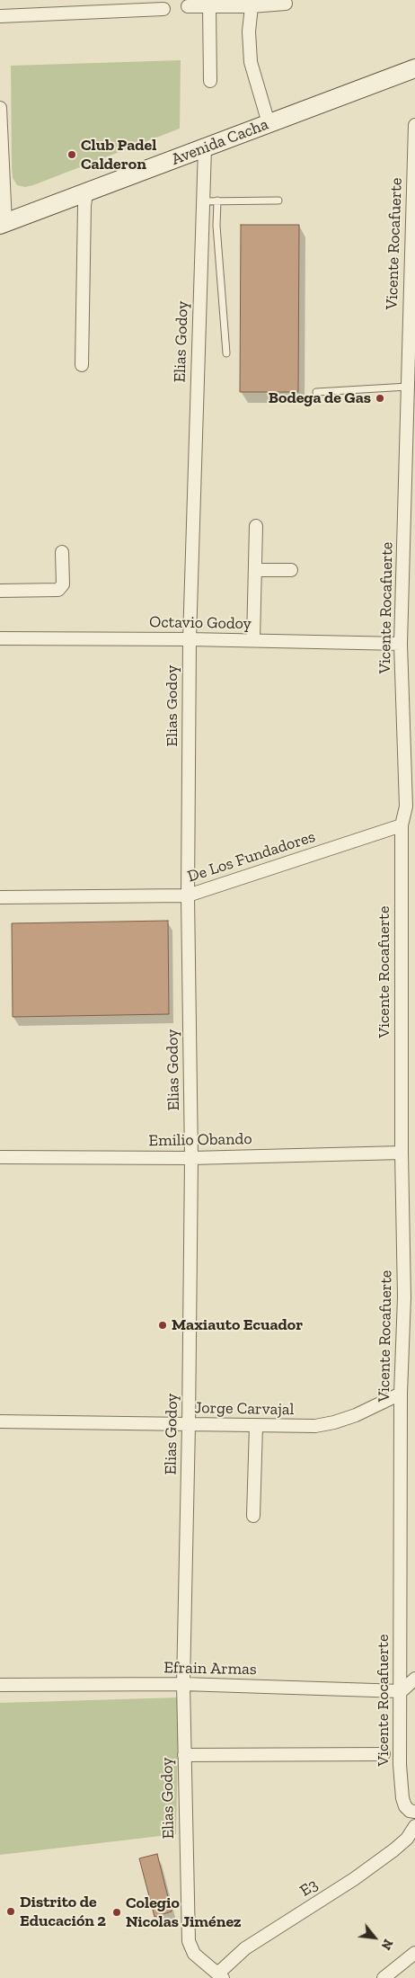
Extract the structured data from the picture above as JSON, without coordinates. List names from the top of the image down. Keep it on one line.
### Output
{"streets":{"street":["Avenida Cacha","Vicente Rocafuerte","Elias Godoy","Octavio Godoy","De Los Fundadores","Emilio Obando","Jorge Carvajal","Efrain Armas","E3"]},"crossings":[["Avenida Cacha","Elias Godoy"],["Vicente Rocafuerte","Octavio Godoy"],["Vicente Rocafuerte","De Los Fundadores"],["Vicente Rocafuerte","Emilio Obando"],["Vicente Rocafuerte","Jorge Carvajal"],["Vicente Rocafuerte","Efrain Armas"],["Elias Godoy","Octavio Godoy"],["Elias Godoy","De Los Fundadores"],["Elias Godoy","Emilio Obando"],["Elias Godoy","Jorge Carvajal"],["Elias Godoy","Efrain Armas"],["Elias Godoy","E3"]],"places":["Club Padel Calderon","Bodega de Gas","Maxiauto Ecuador","Distrito de Educación 2","Colegio Nicolas Jiménez"],"north":"bottom right"}
